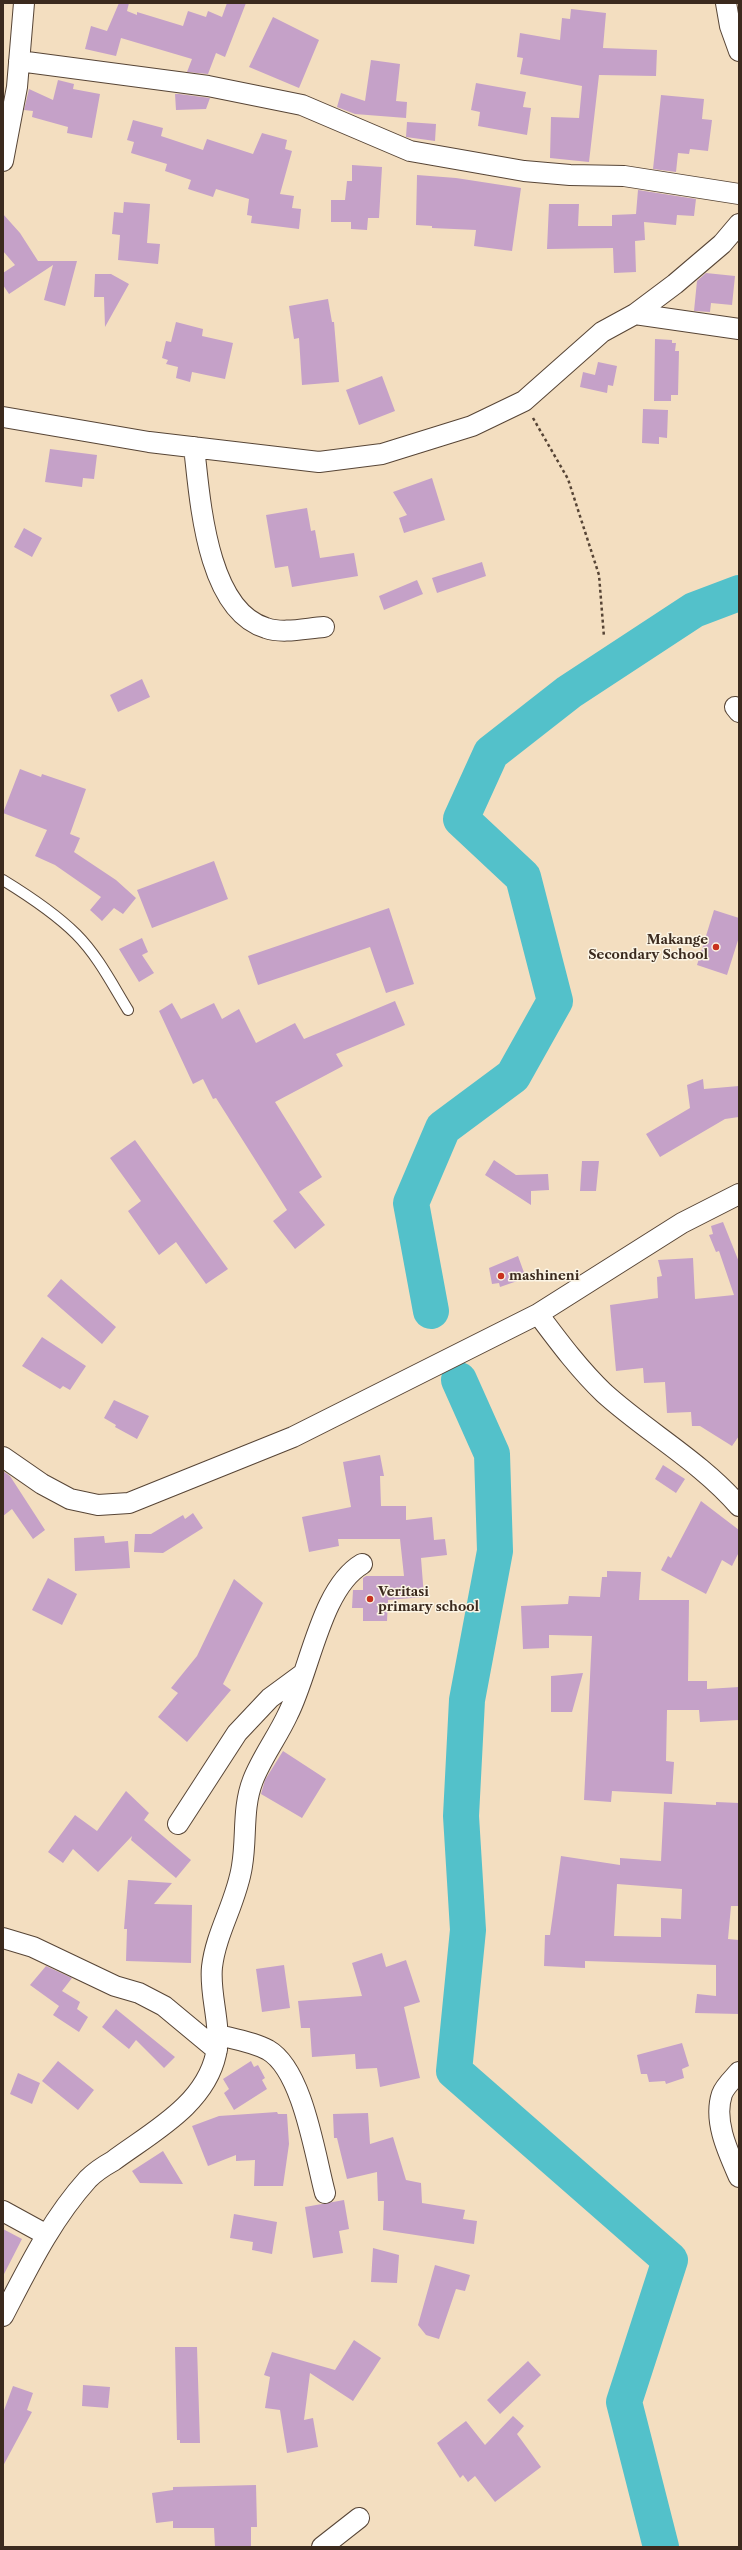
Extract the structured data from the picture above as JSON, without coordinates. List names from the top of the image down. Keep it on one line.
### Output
{"places":["Makange Secondary School","mashineni","Veritasi primary school"]}
